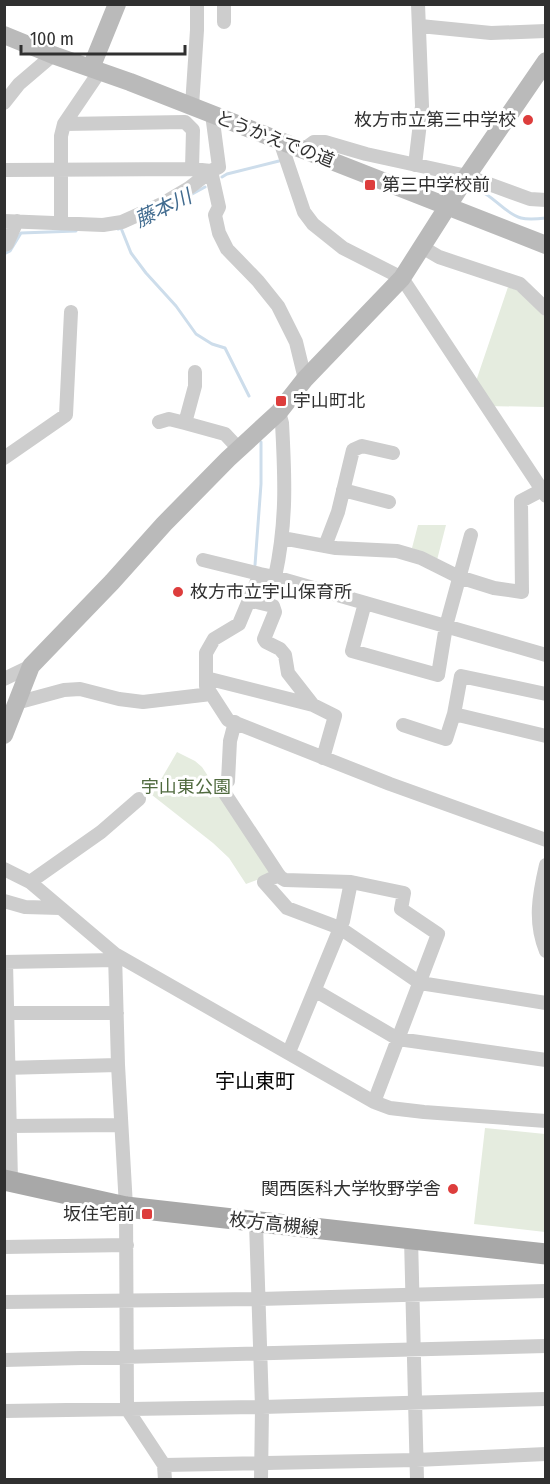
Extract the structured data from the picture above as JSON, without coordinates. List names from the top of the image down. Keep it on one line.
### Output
{"streets":{"main road":["枚方高槻線"],"street":["とうかえでの道"]},"districts":["宇山東町"],"water":["藤本川"],"parks":["宇山東公園"],"places":{"other":["枚方市立第三中学校","枚方市立宇山保育所","関西医科大学牧野学舎"],"transit":["第三中学校前","宇山町北","坂住宅前"]},"scale_bar":"100 m"}
